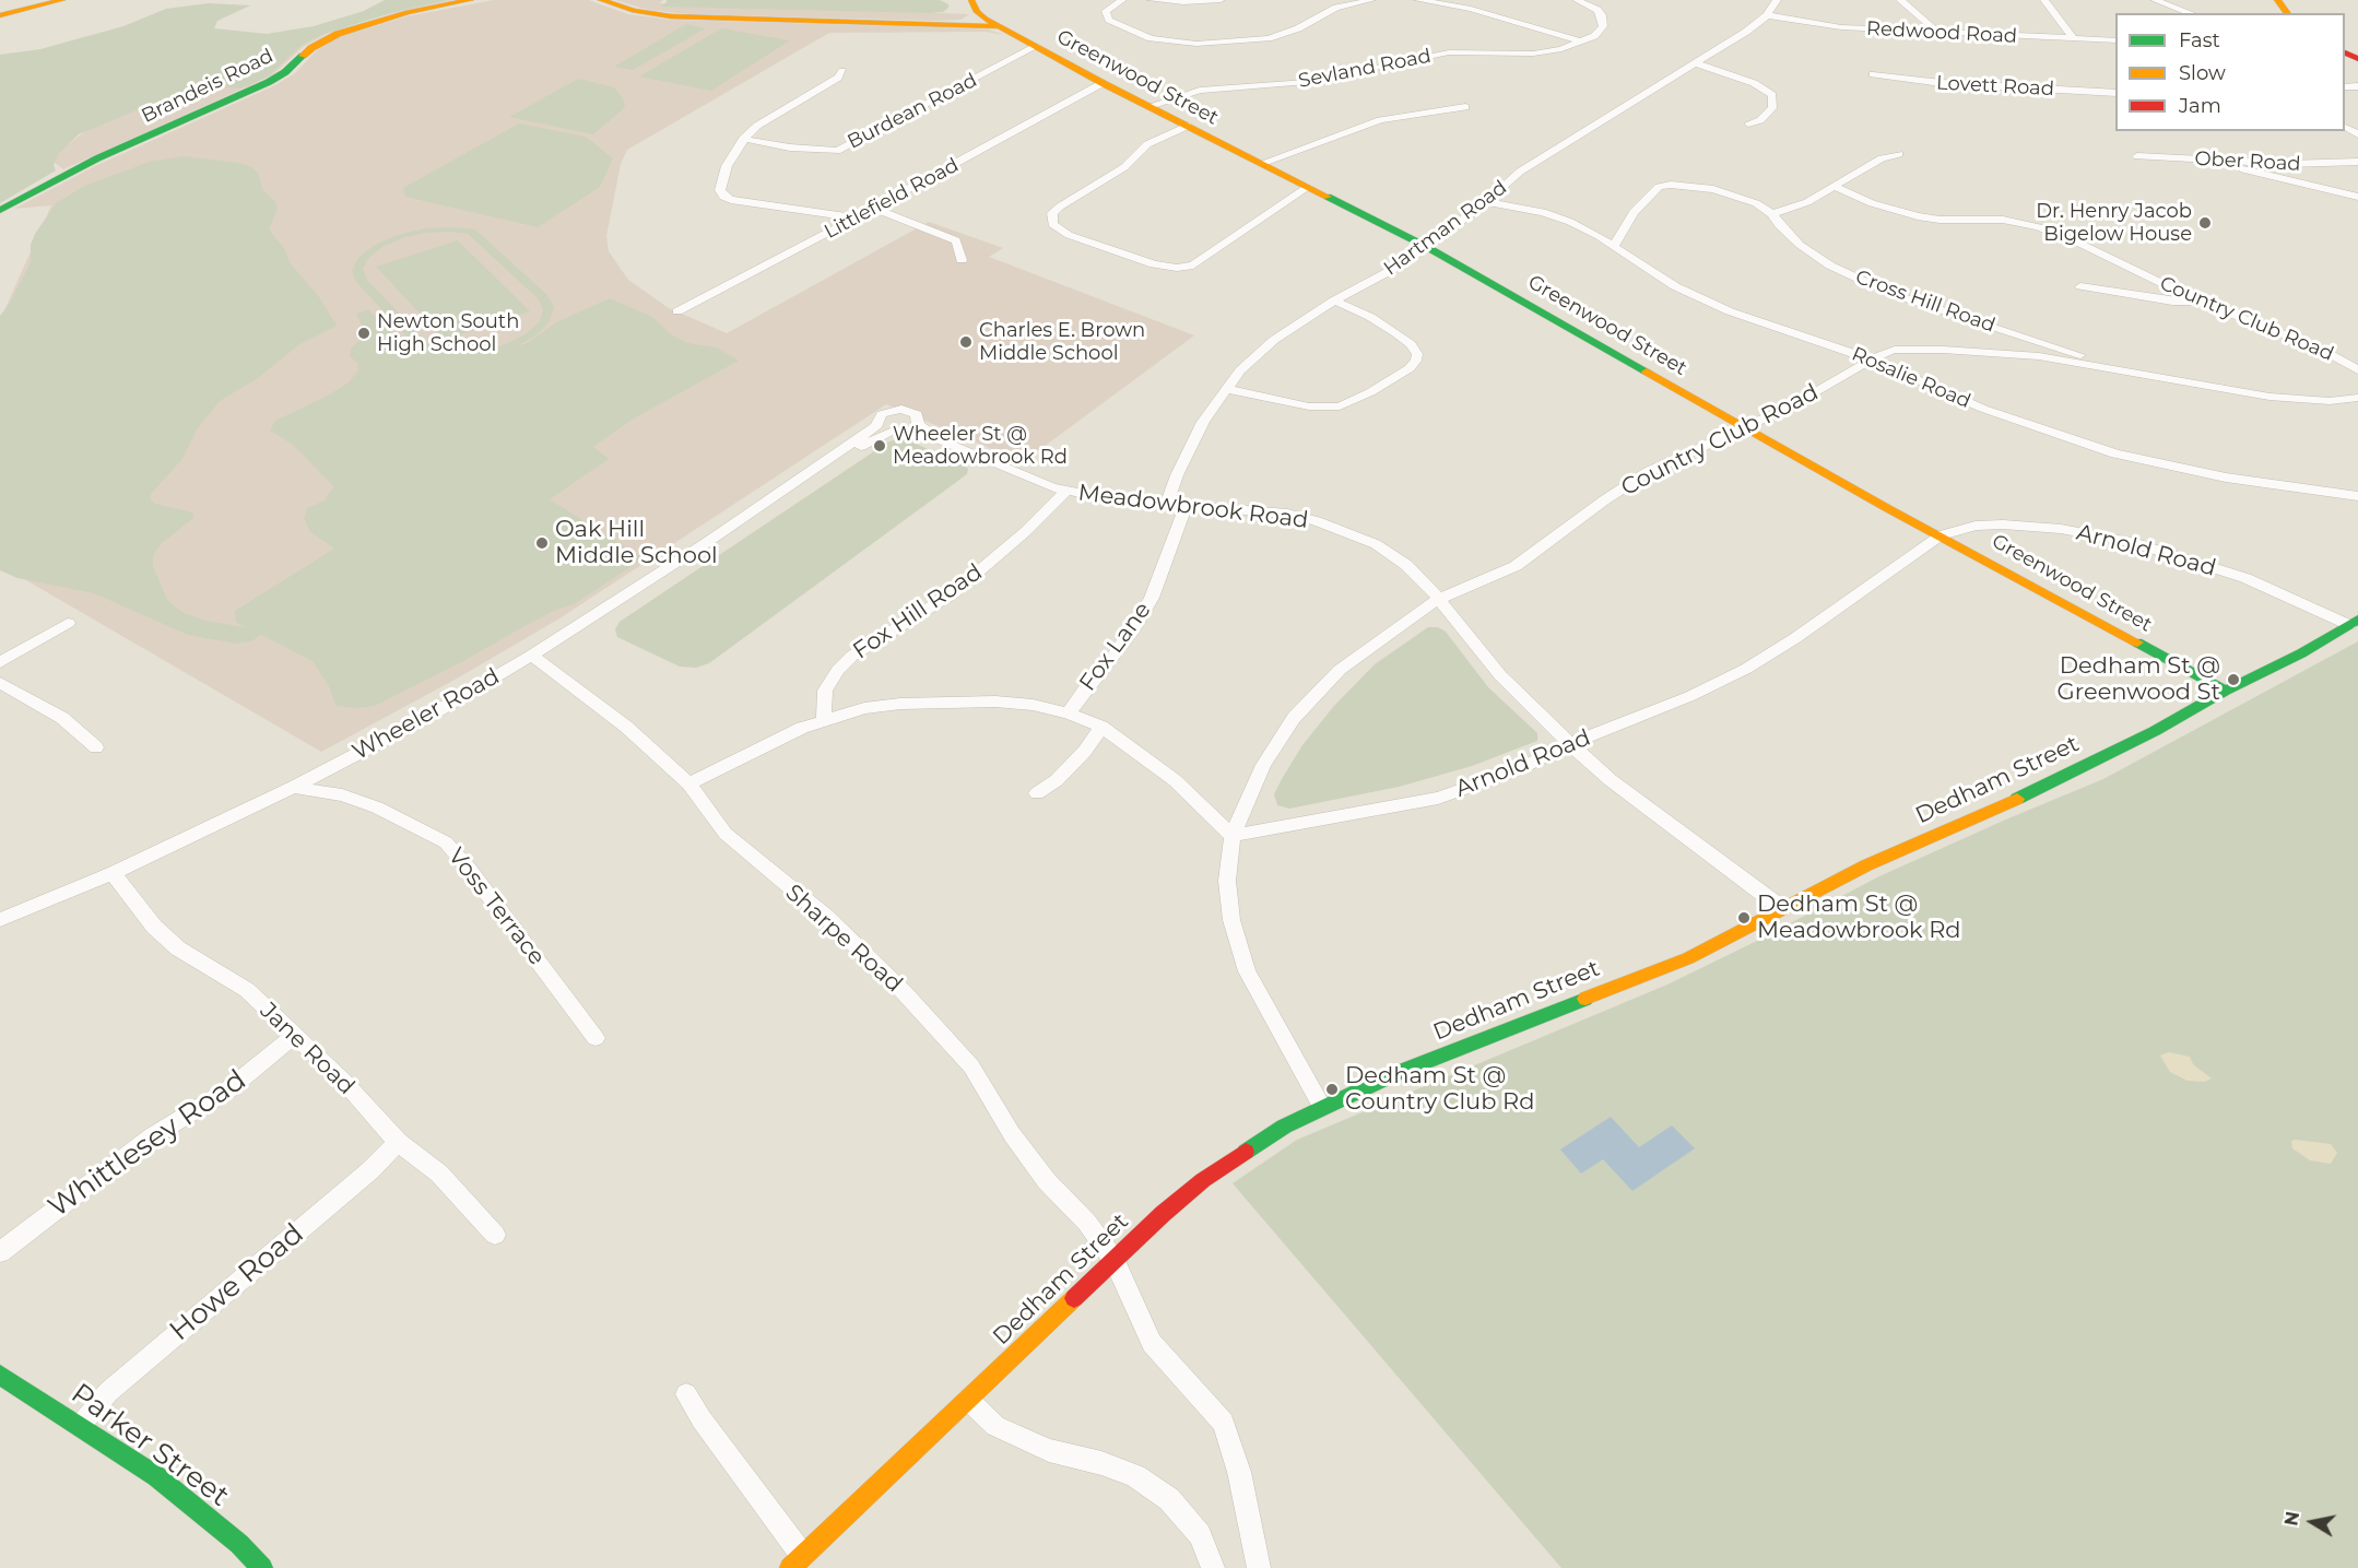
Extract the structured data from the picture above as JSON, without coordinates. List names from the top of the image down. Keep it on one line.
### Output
{"streets":{"street":["Redwood Road","Sevland Road","Greenwood Street","Brandeis Road","Lovett Road","Burdean Road","Ober Road","Littlefield Road","Hartman Road","Cross Hill Road","Country Club Road","Rosalie Road","Meadowbrook Road","Arnold Road","Fox Hill Road","Fox Lane","Wheeler Road","Dedham Street","Voss Terrace","Sharpe Road","Jane Road","Whittlesey Road","Howe Road","Parker Street"]},"crossings":[["Redwood Road","Hartman Road"],["Sevland Road","Greenwood Street"],["Greenwood Street","Burdean Road"],["Greenwood Street","Littlefield Road"],["Greenwood Street","Hartman Road"],["Greenwood Street","Country Club Road"],["Greenwood Street","Arnold Road"],["Greenwood Street","Dedham Street"],["Hartman Road","Rosalie Road"],["Hartman Road","Meadowbrook Road"],["Cross Hill Road","Country Club Road"],["Cross Hill Road","Rosalie Road"],["Country Club Road","Rosalie Road"],["Country Club Road","Meadowbrook Road"],["Country Club Road","Arnold Road"],["Country Club Road","Dedham Street"],["Meadowbrook Road","Arnold Road"],["Meadowbrook Road","Fox Hill Road"],["Meadowbrook Road","Fox Lane"],["Meadowbrook Road","Wheeler Road"],["Meadowbrook Road","Dedham Street"],["Arnold Road","Dedham Street"],["Wheeler Road","Voss Terrace"],["Wheeler Road","Sharpe Road"],["Wheeler Road","Jane Road"],["Dedham Street","Sharpe Road"],["Jane Road","Whittlesey Road"],["Jane Road","Howe Road"],["Howe Road","Parker Street"]],"places":["Dr. Henry Jacob Bigelow House","Newton South High School","Charles E. Brown Middle School","Wheeler St @ Meadowbrook Rd","Oak Hill Middle School","Dedham St @ Greenwood St","Dedham St @ Meadowbrook Rd","Dedham St @ Country Club Rd"],"legend":["Fast","Slow","Jam"],"north":"left"}
